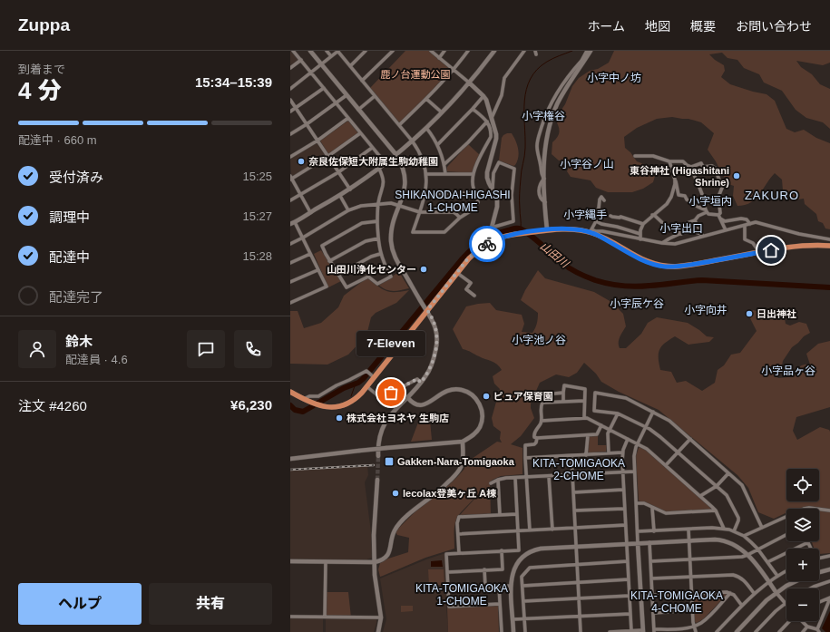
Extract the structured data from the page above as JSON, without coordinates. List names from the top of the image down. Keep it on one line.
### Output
{"districts":["小字中ノ坊","小字権谷","小字谷ノ山","SHIKANODAI-HIGASHI 1-CHOME","ZAKURO","小字垣内","小字縄手","小字出口","小字辰ケ谷","小字向井","小字池ノ谷","小字品ヶ谷","KITA-TOMIGAOKA 2-CHOME","KITA-TOMIGAOKA 1-CHOME","KITA-TOMIGAOKA 4-CHOME"],"water":["山田川"],"parks":["鹿ノ台運動公園"],"places":{"other":["奈良佐保短大附属生駒幼稚園","東谷神社 (Higashitani Shrine)","山田川浄化センター","日出神社","7-Eleven","ピュア保育園","株式会社ヨネヤ 生駒店","lecolax登美ヶ丘 A棟"],"transit":["Gakken-Nara-Tomigaoka"]},"page":{"header":"Zuppa","nav":["ホーム","地図","概要","お問い合わせ"],"heading":["4 分","到着まで","15:34–15:39"],"panel":["鈴木","配達員 · 4.6","注文 #4260","¥6,230"],"bar":"配達中 · 660 m","list":[["受付済み","15:25"],["調理中","15:27"],["配達中","15:28"],"配達完了"],"bubble":"7-Eleven","map_buttons":["+","−"],"buttons":["ヘルプ","共有"]}}
